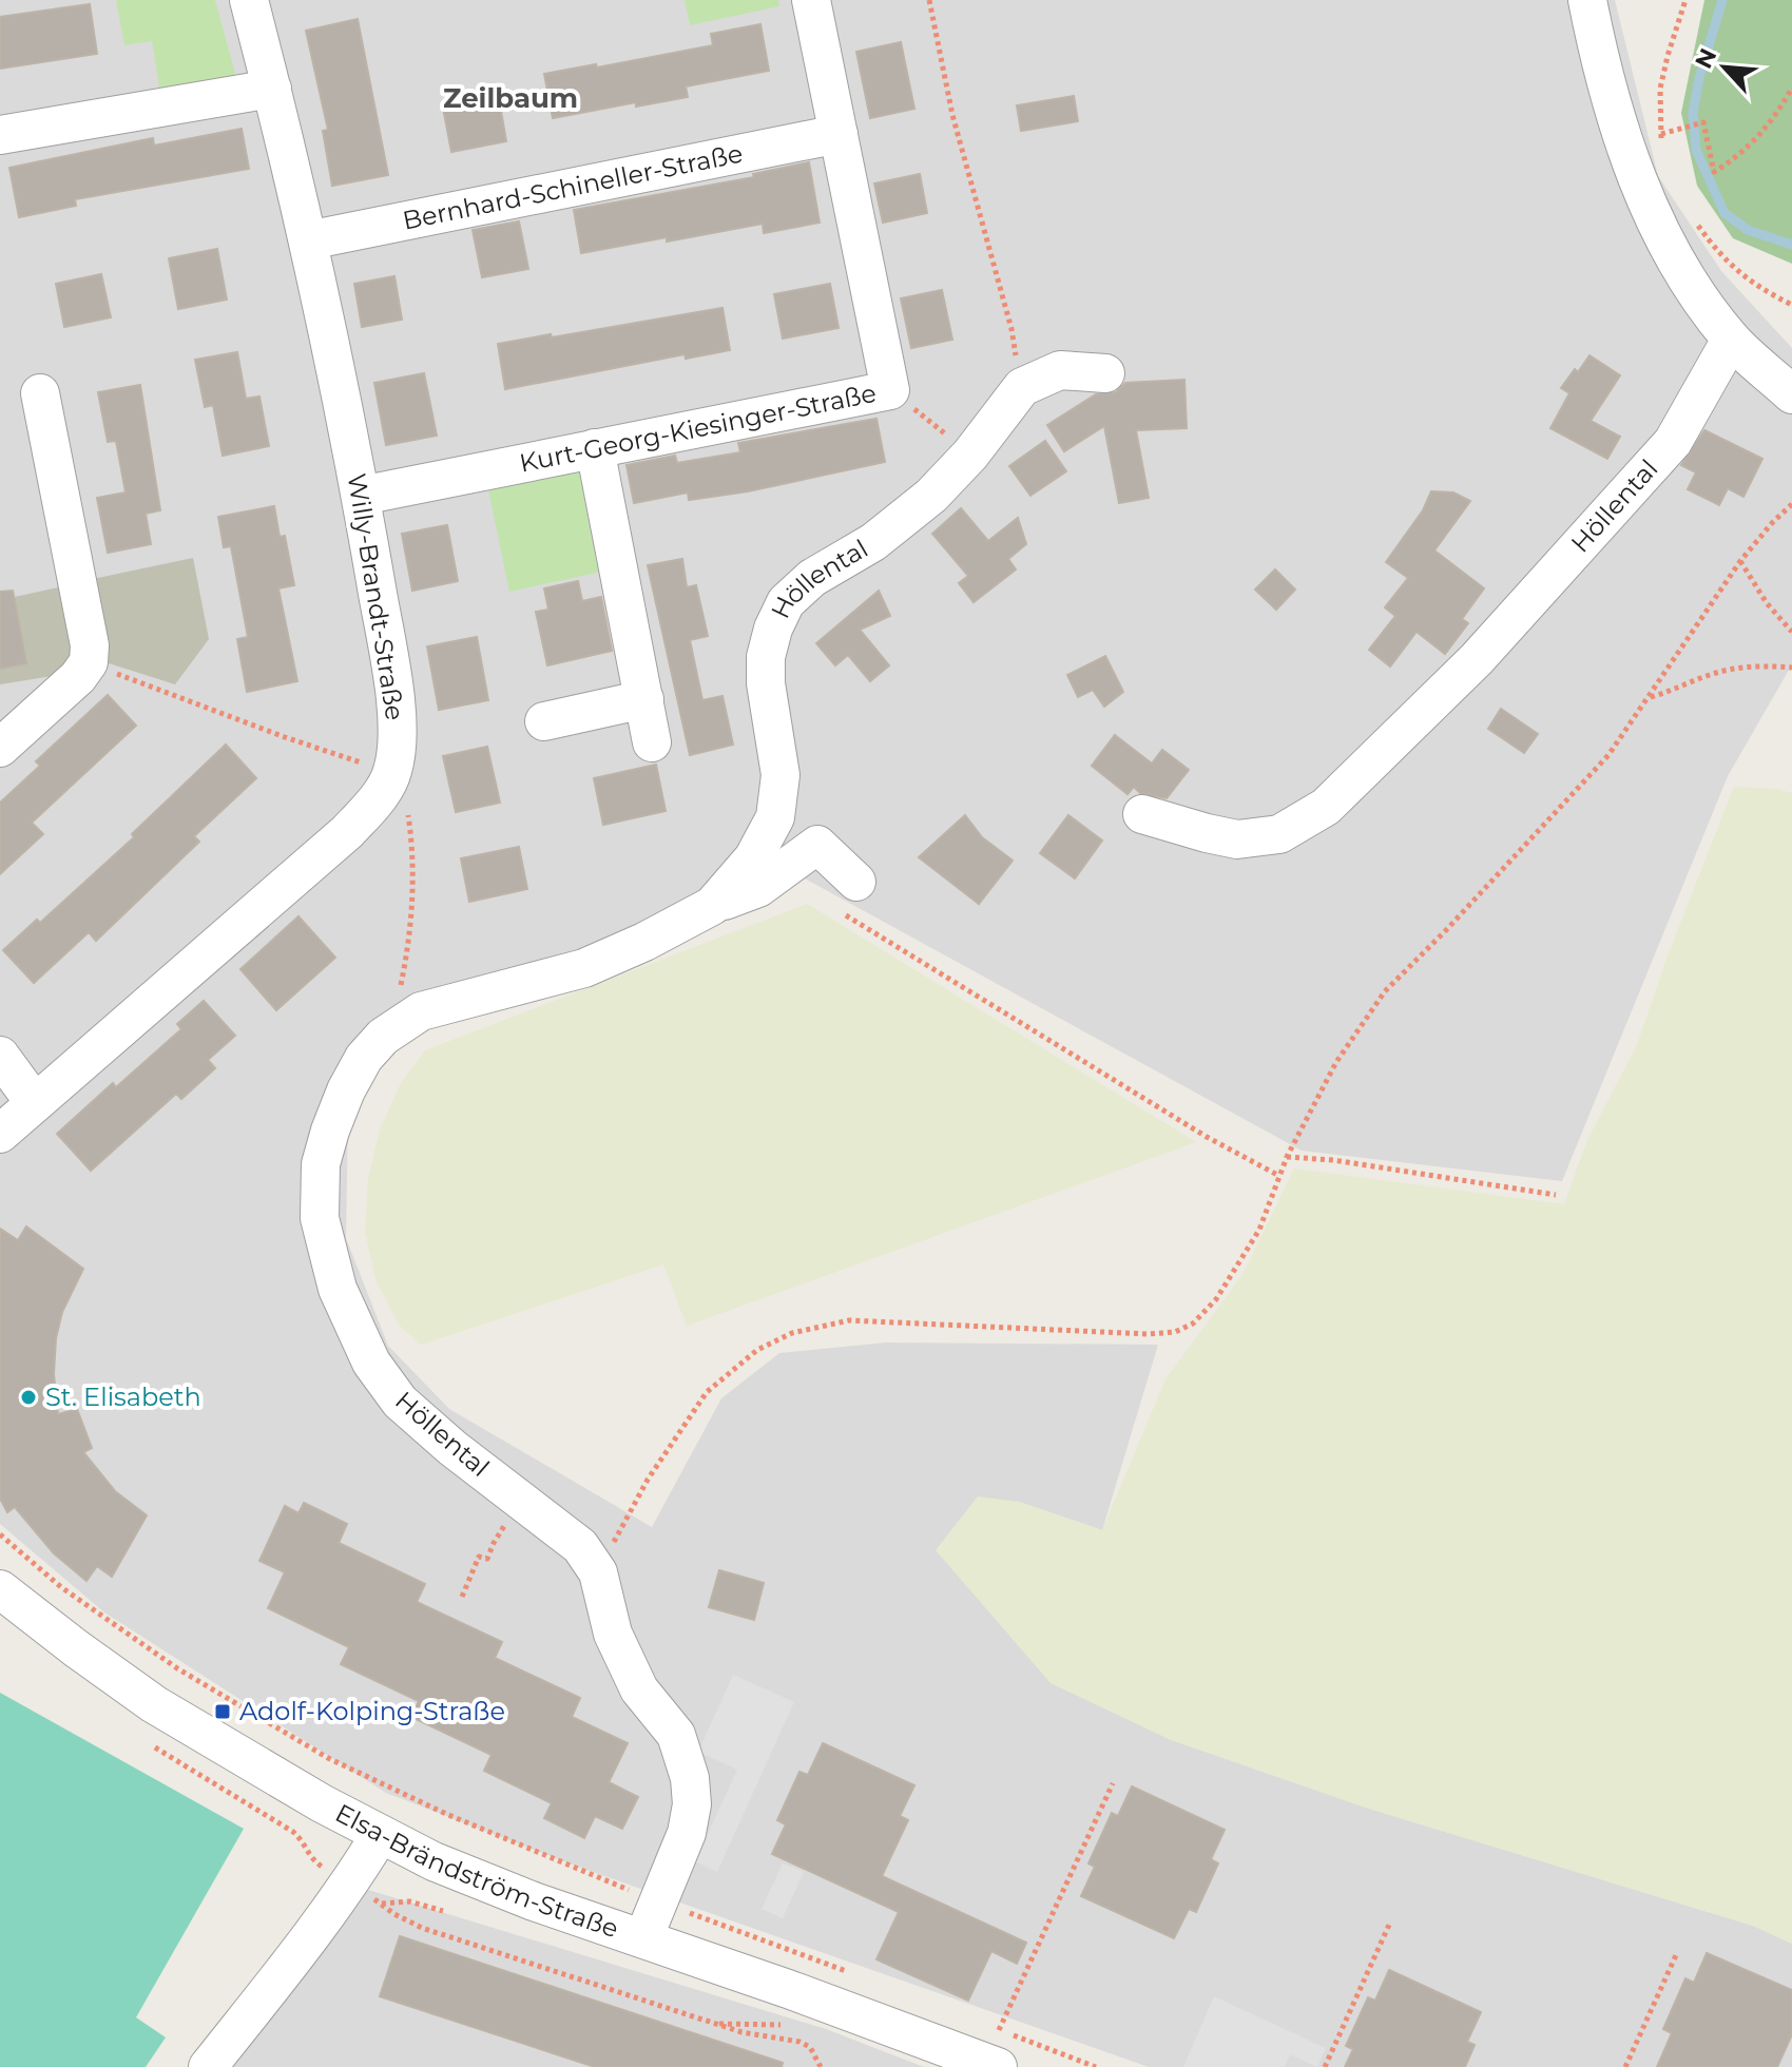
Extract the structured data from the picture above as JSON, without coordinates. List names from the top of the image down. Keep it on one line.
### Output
{"streets":{"street":["Bernhard-Schineller-Straße","Kurt-Georg-Kiesinger-Straße","Höllental","Willy-Brandt-Straße","Elsa-Brändström-Straße"]},"crossings":[["Bernhard-Schineller-Straße","Kurt-Georg-Kiesinger-Straße"],["Bernhard-Schineller-Straße","Willy-Brandt-Straße"],["Kurt-Georg-Kiesinger-Straße","Willy-Brandt-Straße"],["Höllental","Elsa-Brändström-Straße"]],"districts":["Zeilbaum"],"places":{"other":["St. Elisabeth"],"transit":["Adolf-Kolping-Straße"]},"north":"top left"}
